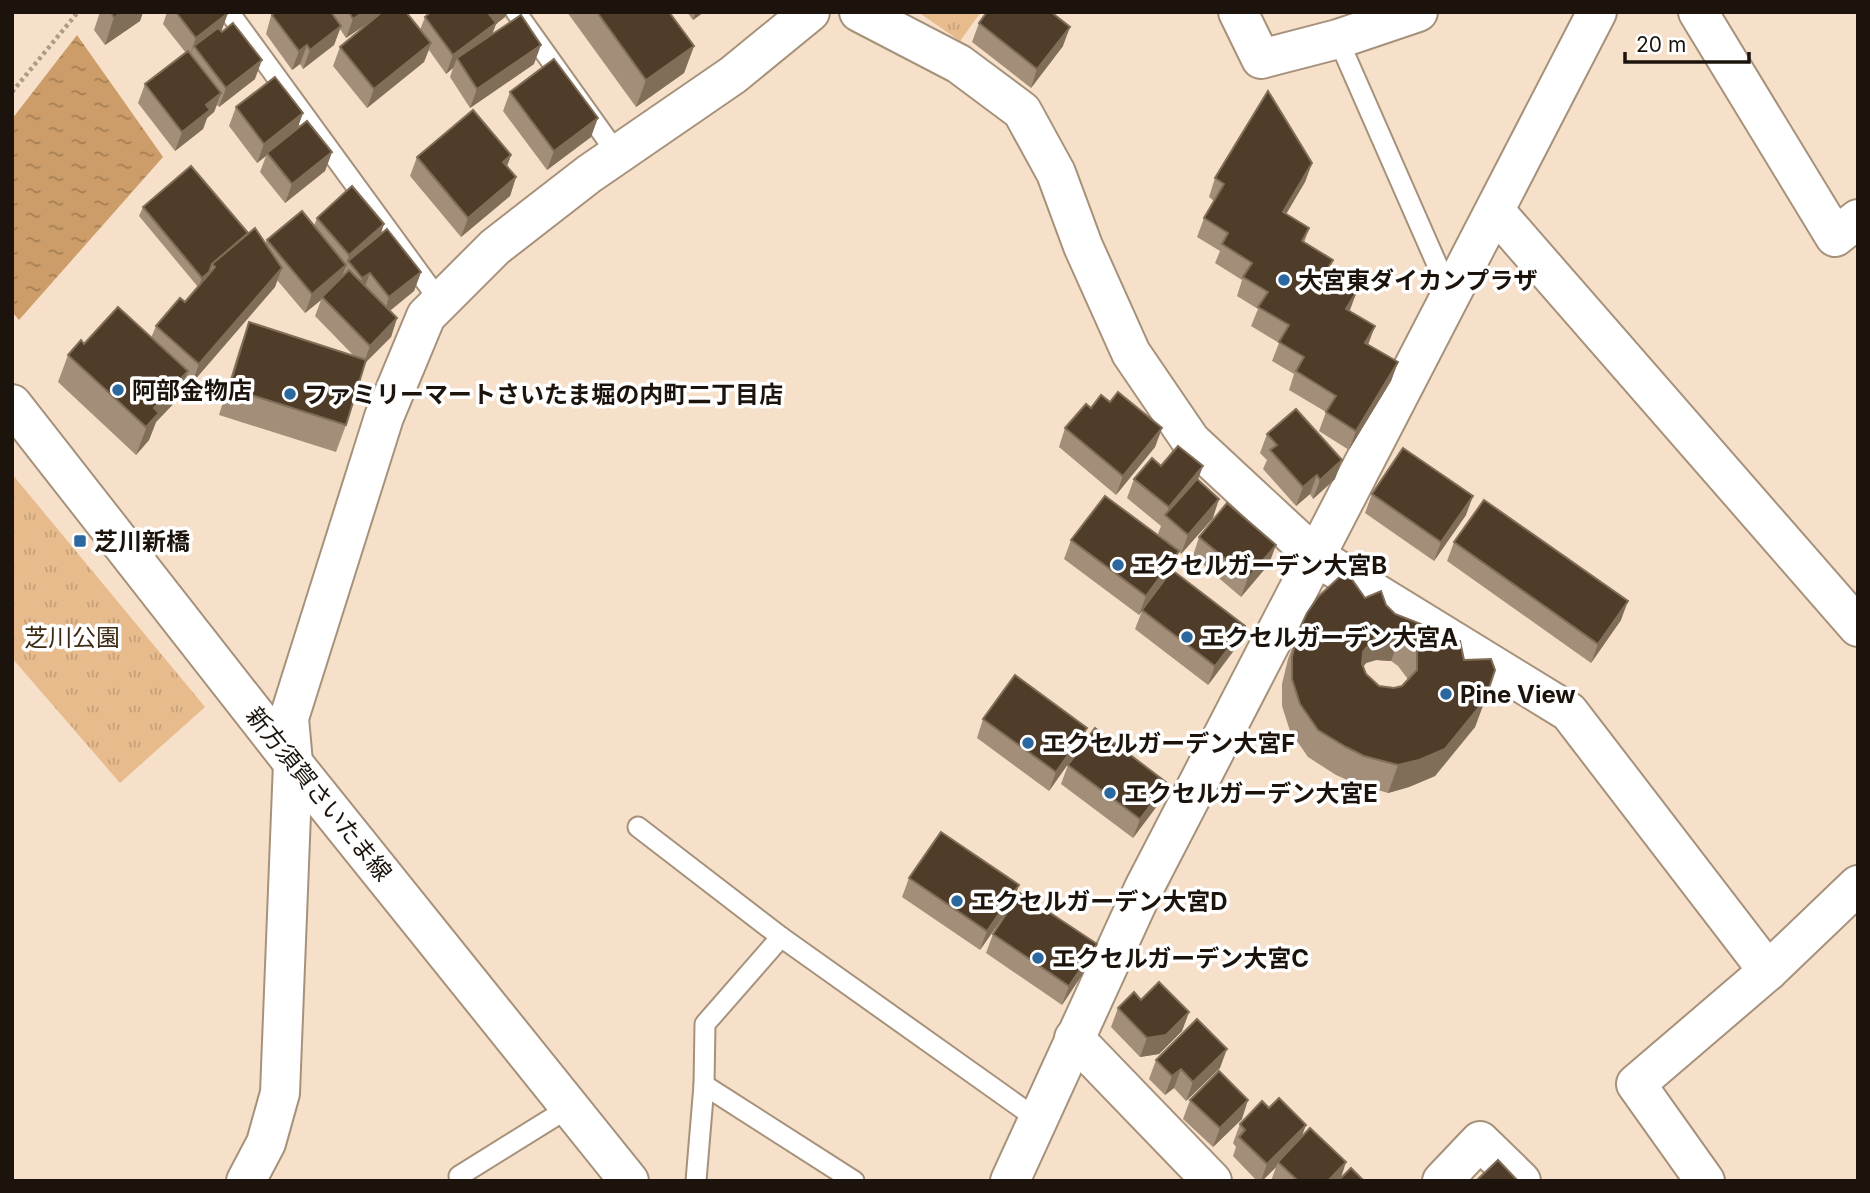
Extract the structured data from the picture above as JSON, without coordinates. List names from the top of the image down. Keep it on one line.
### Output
{"streets":{"street":["新方須賀さいたま線"]},"parks":["芝川公園"],"places":{"other":["大宮東ダイカンプラザ","阿部金物店","ファミリーマートさいたま堀の内町二丁目店","エクセルガーデン大宮B","エクセルガーデン大宮A","Pine View","エクセルガーデン大宮F","エクセルガーデン大宮E","エクセルガーデン大宮D","エクセルガーデン大宮C"],"transit":["芝川新橋"]},"scale_bar":"20 m"}
